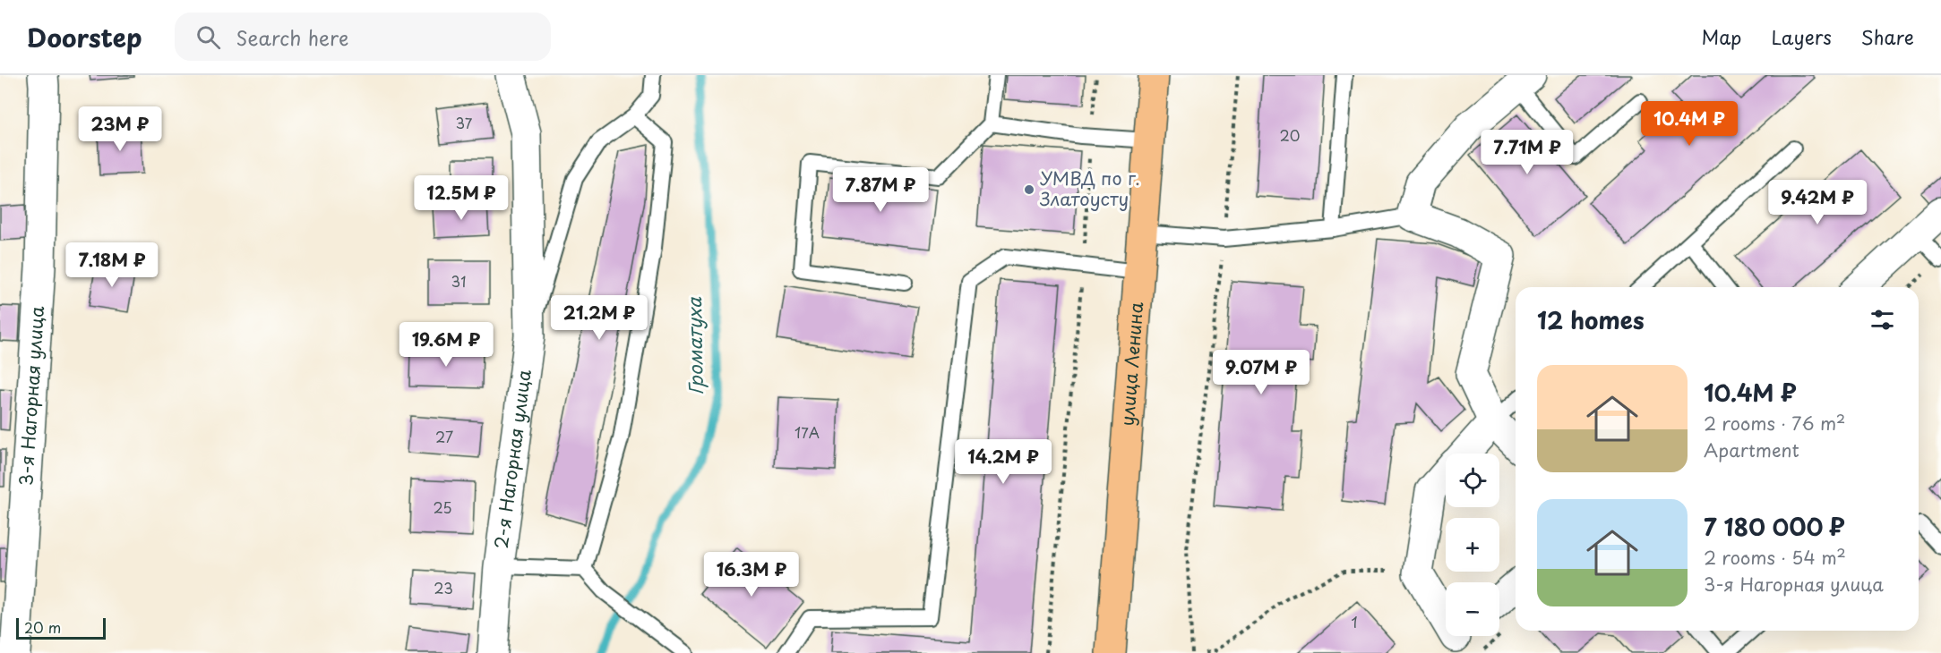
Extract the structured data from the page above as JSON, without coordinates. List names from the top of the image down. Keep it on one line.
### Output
{"streets":{"main road":["улица Ленина"],"street":["3-я Нагорная улица","2-я Нагорная улица"]},"water":["Громатуха"],"places":["УМВД по г. Златоусту"],"house_numbers":["37","20","31","17А","27","25","23","1"],"scale_bar":"20 m","page":{"header":"Doorstep","search":"Search here","nav":["Map","Layers","Share"],"price":["10.4M ₽","23M ₽","7.71M ₽","7.87M ₽","12.5M ₽","9.42M ₽","7.18M ₽","21.2M ₽","19.6M ₽","9.07M ₽","14.2M ₽","16.3M ₽"],"heading":"12 homes","list":[{"name":"10.4M ₽","note":"2 rooms · 76 m² · Apartment"},{"name":"7 180 000 ₽","note":"2 rooms · 54 m² · 3-я Нагорная улица"}],"map_buttons":["+","−"],"scale":"20 m"}}
